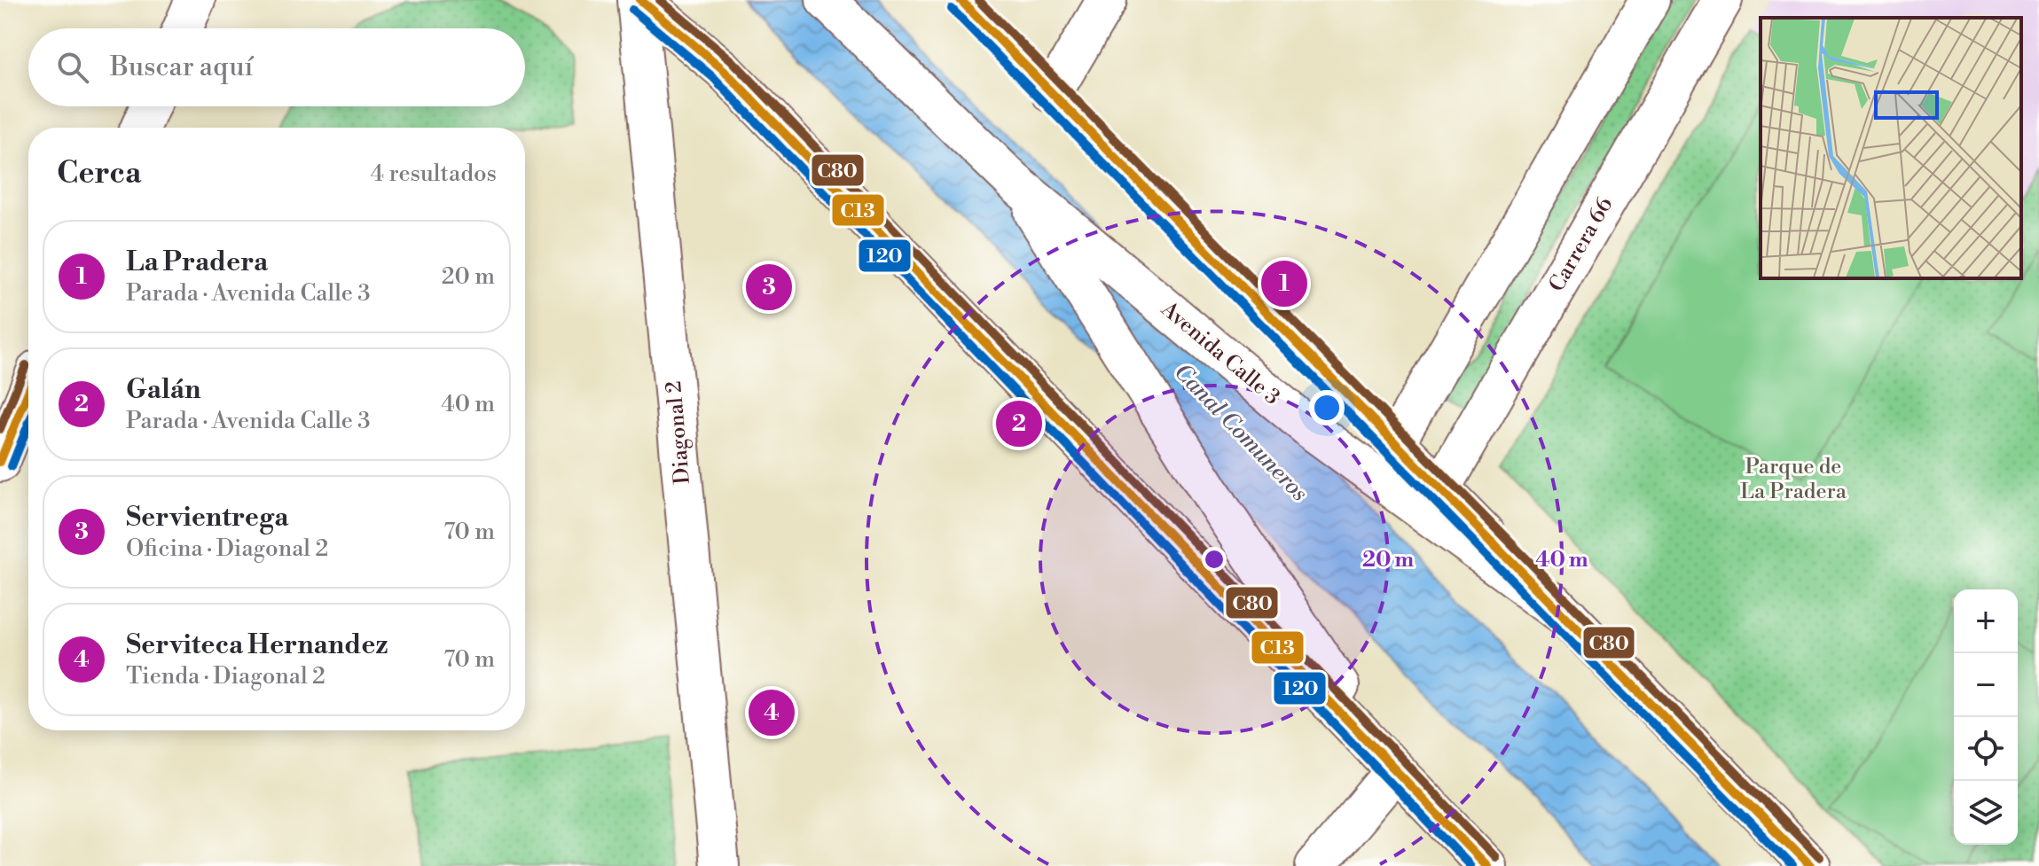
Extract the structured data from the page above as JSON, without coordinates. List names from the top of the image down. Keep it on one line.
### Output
{"streets":{"main road":["Carrera 66","Avenida Calle 3","Diagonal 2"]},"crossings":[["Carrera 66","Avenida Calle 3"],["Avenida Calle 3","Diagonal 2"]],"water":["Canal Comuneros"],"parks":["Parque de La Pradera"],"lines":["transit line C13","transit line C80","transit line 120"],"page":{"search":"Buscar aquí","heading":["Cerca","4 resultados"],"list":[{"mark":"1","name":"La Pradera","note":"Parada · Avenida Calle 3","value":"20 m"},{"mark":"2","name":"Galán","note":"Parada · Avenida Calle 3","value":"40 m"},{"mark":"3","name":"Servientrega","note":"Oficina · Diagonal 2","value":"70 m"},{"mark":"4","name":"Serviteca Hernandez","note":"Tienda · Diagonal 2","value":"70 m"}],"pins":["1","3","2","4"],"map_buttons":["+","−"]},"rings":["20 m","40 m"]}
